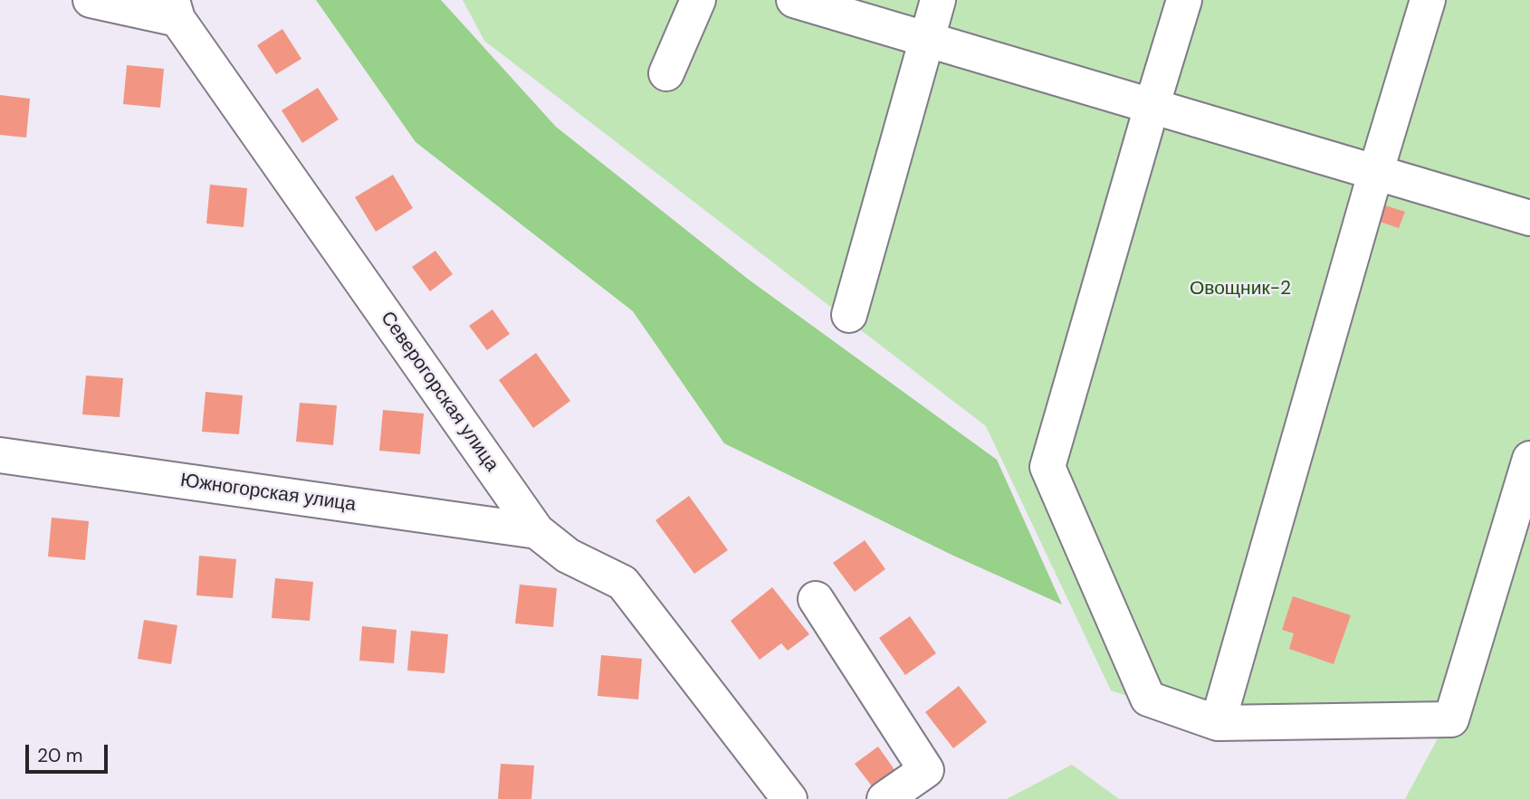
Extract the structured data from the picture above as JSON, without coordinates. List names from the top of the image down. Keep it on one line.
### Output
{"streets":{"street":["Северогорская улица","Южногорская улица"]},"crossings":[["Северогорская улица","Южногорская улица"]],"parks":["Овощник-2"],"scale_bar":"20 m"}
